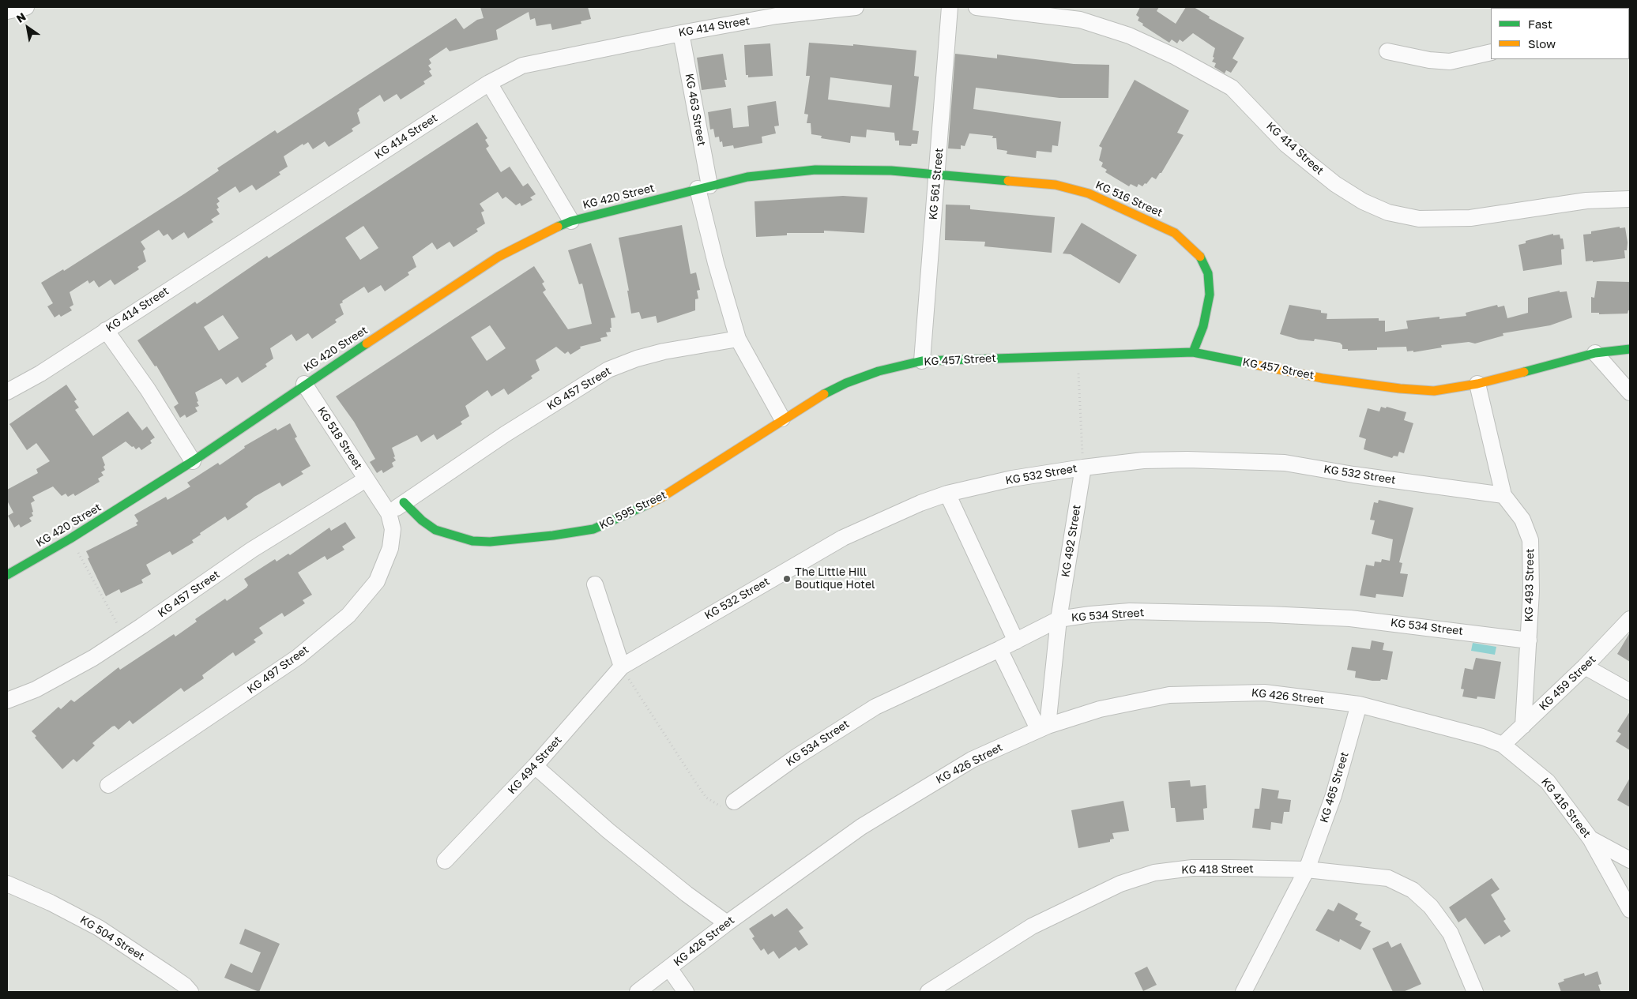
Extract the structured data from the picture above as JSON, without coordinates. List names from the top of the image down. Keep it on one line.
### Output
{"streets":{"street":["KG 414 Street","KG 463 Street","KG 561 Street","KG 420 Street","KG 516 Street","KG 457 Street","KG 518 Street","KG 532 Street","KG 595 Street","KG 492 Street","KG 493 Street","KG 534 Street","KG 497 Street","KG 459 Street","KG 426 Street","KG 494 Street","KG 465 Street","KG 416 Street","KG 418 Street","KG 504 Street"]},"crossings":[["KG 414 Street","KG 463 Street"],["KG 463 Street","KG 420 Street"],["KG 463 Street","KG 516 Street"],["KG 463 Street","KG 457 Street"],["KG 561 Street","KG 516 Street"],["KG 561 Street","KG 457 Street"],["KG 420 Street","KG 516 Street"],["KG 420 Street","KG 518 Street"],["KG 516 Street","KG 457 Street"],["KG 457 Street","KG 518 Street"],["KG 457 Street","KG 595 Street"],["KG 457 Street","KG 493 Street"],["KG 457 Street","KG 497 Street"],["KG 518 Street","KG 497 Street"],["KG 532 Street","KG 492 Street"],["KG 532 Street","KG 493 Street"],["KG 532 Street","KG 494 Street"],["KG 492 Street","KG 534 Street"],["KG 492 Street","KG 426 Street"],["KG 493 Street","KG 534 Street"],["KG 493 Street","KG 459 Street"],["KG 459 Street","KG 416 Street"],["KG 426 Street","KG 465 Street"],["KG 426 Street","KG 416 Street"],["KG 465 Street","KG 416 Street"],["KG 465 Street","KG 418 Street"]],"places":["The Little Hill Boutique Hotel"],"legend":["Fast","Slow"],"north":"top left"}
